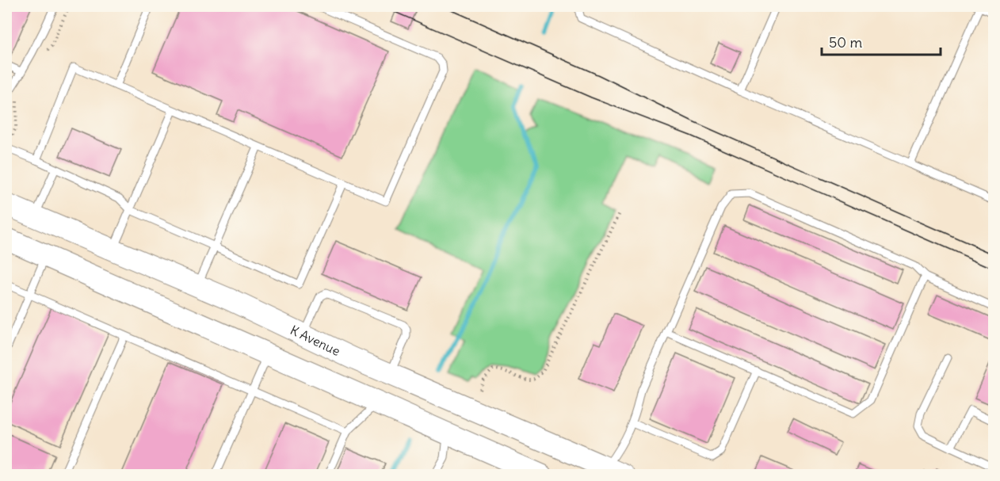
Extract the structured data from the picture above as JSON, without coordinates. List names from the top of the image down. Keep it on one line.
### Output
{"streets":{"main road":["K Avenue"]},"scale_bar":"50 m"}
